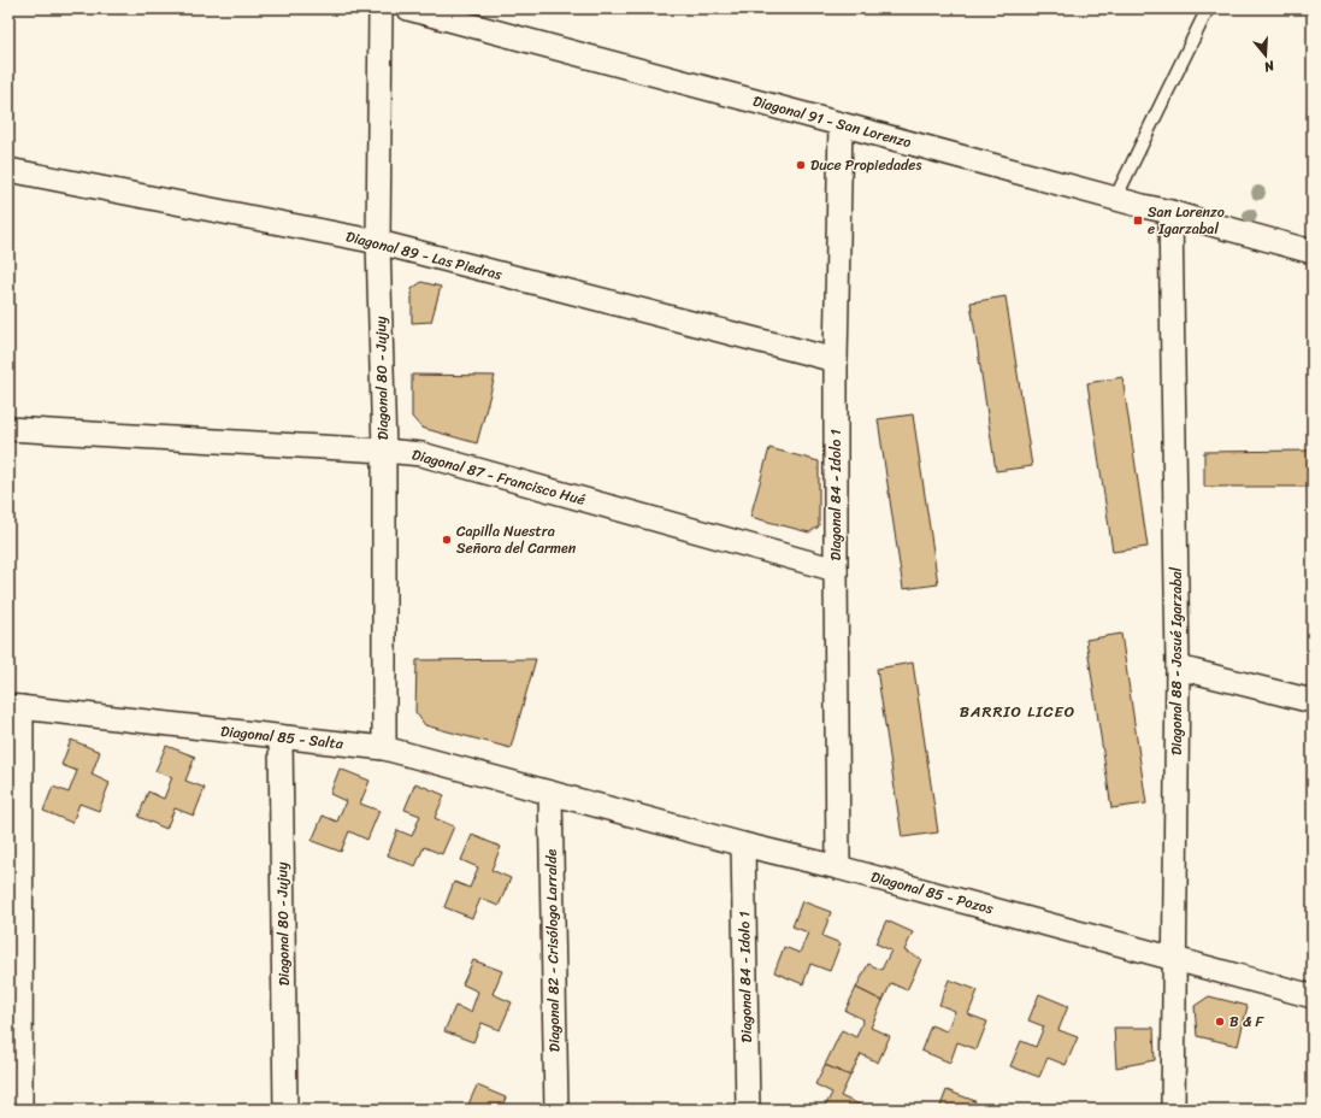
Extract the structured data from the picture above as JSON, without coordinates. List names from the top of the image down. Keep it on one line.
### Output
{"streets":{"street":["Diagonal 91 - San Lorenzo","Diagonal 89 - Las Piedras","Diagonal 80 - Jujuy","Diagonal 87 - Francisco Hué","Diagonal 84 - Idolo 1","Diagonal 88 - Josué Igarzabal","Diagonal 85 - Salta","Diagonal 85 - Pozos","Diagonal 82 - Crisólogo Larralde"]},"crossings":[["Diagonal 91 - San Lorenzo","Diagonal 84 - Idolo 1"],["Diagonal 91 - San Lorenzo","Diagonal 88 - Josué Igarzabal"],["Diagonal 89 - Las Piedras","Diagonal 80 - Jujuy"],["Diagonal 89 - Las Piedras","Diagonal 84 - Idolo 1"],["Diagonal 80 - Jujuy","Diagonal 87 - Francisco Hué"],["Diagonal 80 - Jujuy","Diagonal 85 - Salta"],["Diagonal 87 - Francisco Hué","Diagonal 84 - Idolo 1"],["Diagonal 84 - Idolo 1","Diagonal 85 - Pozos"],["Diagonal 88 - Josué Igarzabal","Diagonal 85 - Pozos"],["Diagonal 85 - Salta","Diagonal 85 - Pozos"],["Diagonal 85 - Salta","Diagonal 82 - Crisólogo Larralde"],["Diagonal 85 - Pozos","Diagonal 82 - Crisólogo Larralde"]],"districts":["BARRIO LICEO"],"places":{"other":["Duce Propiedades","Capilla Nuestra Señora del Carmen","B & F"],"transit":["San Lorenzo e Igarzabal"]},"north":"bottom"}
